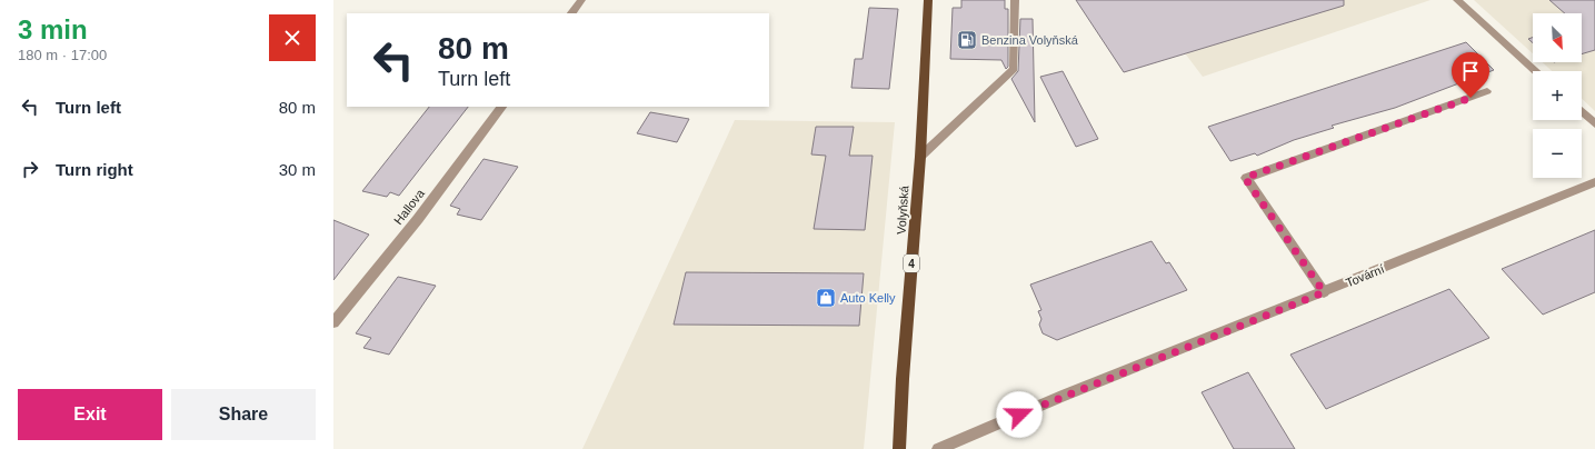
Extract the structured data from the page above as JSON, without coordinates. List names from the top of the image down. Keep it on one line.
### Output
{"streets":{"main road":["Volyňská","4"],"street":["Hallova","Tovární"]},"places":{"fuel station":["Benzina Volyňská"],"shop":["Auto Kelly"]},"north":"bottom right","page":{"heading":["3 min","180 m · 17:00"],"map_buttons":["+","−"],"turn":["80 m","Turn left"],"list":[{"name":"Turn left","value":"80 m"},{"name":"Turn right","value":"30 m"}],"buttons":["Exit","Share"]}}
